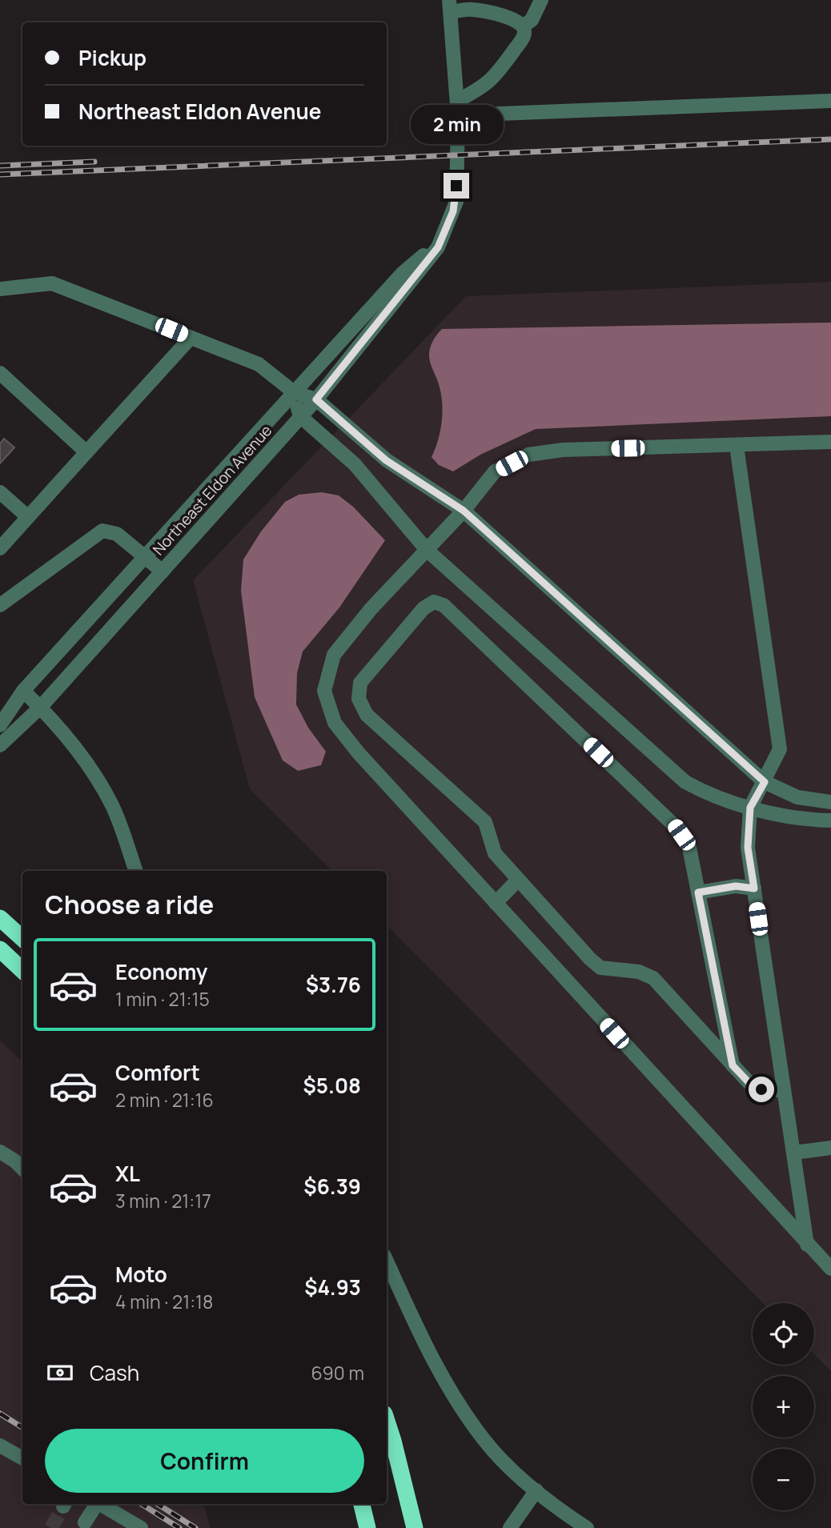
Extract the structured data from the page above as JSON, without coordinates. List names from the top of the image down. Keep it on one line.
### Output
{"streets":{"street":["Northeast Eldon Avenue"]},"page":{"banner":["Pickup","Northeast Eldon Avenue"],"bubble":"2 min","heading":"Choose a ride","list":[{"name":"Economy","note":"1 min · 21:15","value":"$3.76"},{"name":"Comfort","note":"2 min · 21:16","value":"$5.08"},{"name":"XL","note":"3 min · 21:17","value":"$6.39"},{"name":"Moto","note":"4 min · 21:18","value":"$4.93"}],"map_buttons":["+","−"],"pay":["Cash","690 m"],"buttons":"Confirm"}}
